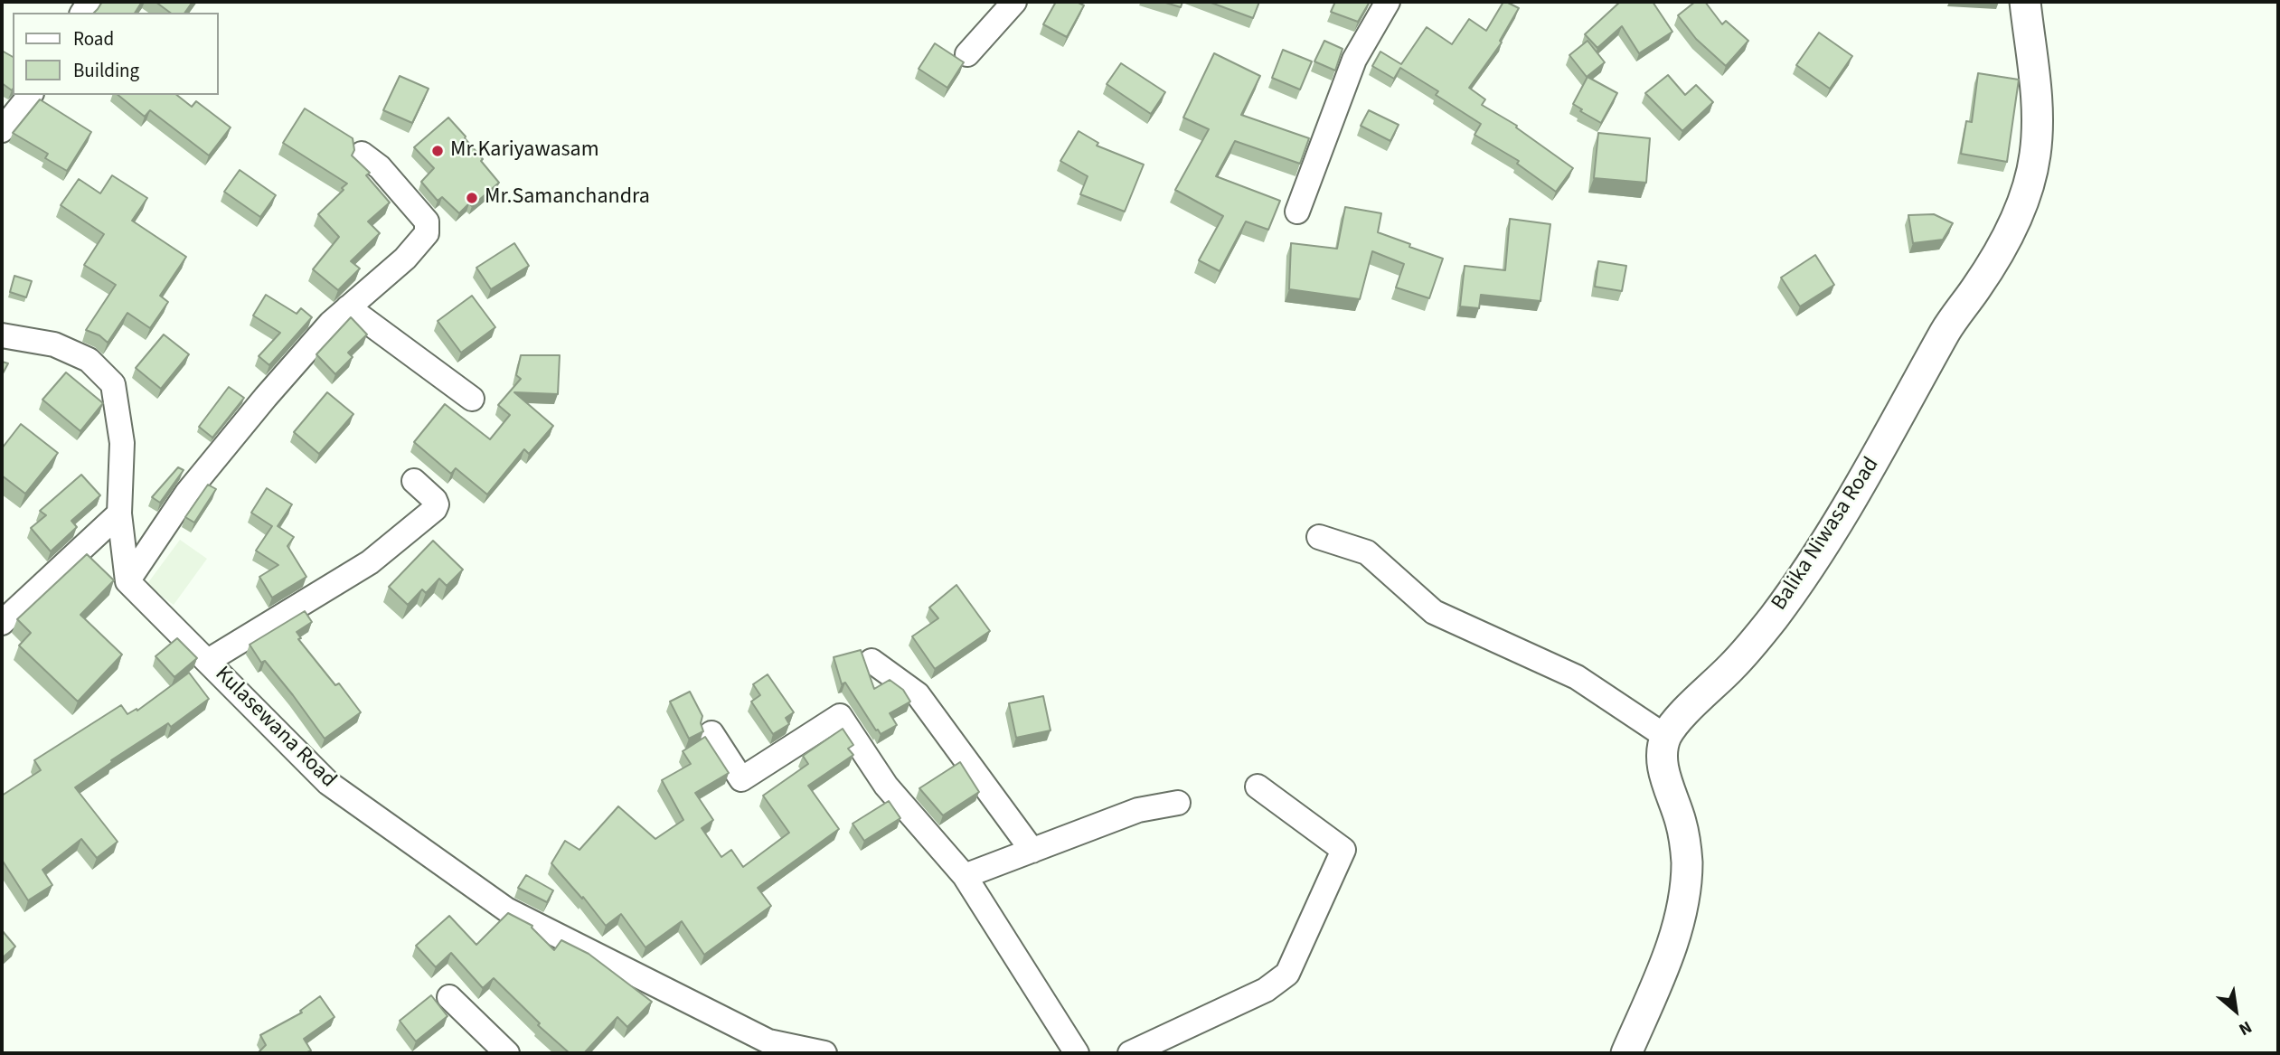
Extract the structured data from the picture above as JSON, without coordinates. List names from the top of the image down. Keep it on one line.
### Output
{"streets":{"street":["Balika Niwasa Road","Kulasewana Road"]},"places":["Mr.Kariyawasam","Mr.Samanchandra"],"legend":["Road","Building"],"north":"bottom right"}
